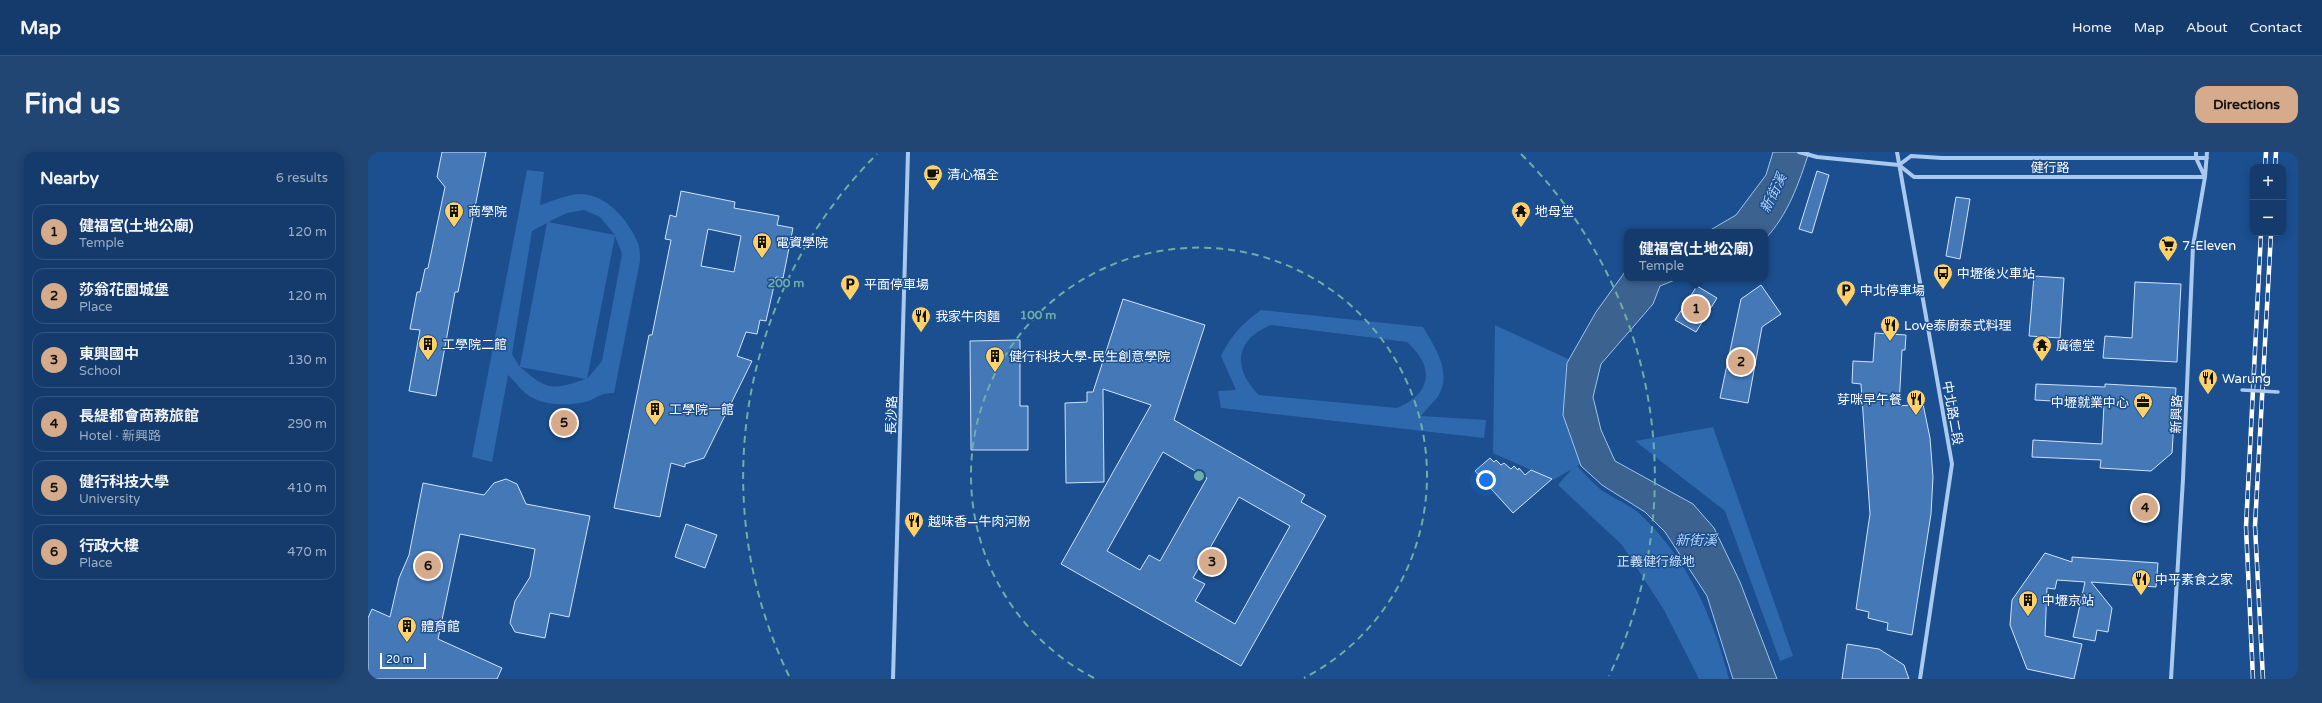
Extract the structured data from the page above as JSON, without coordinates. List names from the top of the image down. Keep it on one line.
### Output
{"streets":{"street":["健行路","中北路二段","新興路","長沙路"]},"crossings":[["健行路","中北路二段"],["健行路","新興路"]],"water":["新街溪"],"parks":["正義健行綠地"],"places":{"cafe":["清心福全"],"building":["商學院","電資學院","工學院二館","健行科技大學-民生創意學院","工學院一館","中壢京站","體育館"],"temple":["地母堂","廣德堂"],"supermarket":["7-Eleven"],"bus stop":["中壢後火車站"],"parking":["平面停車場","中北停車場"],"restaurant":["我家牛肉麵","Love泰廚泰式料理","Warung","芽咪早午餐","越味香—牛肉河粉","中平素食之家"],"office":["中壢就業中心"]},"scale_bar":"20 m","page":{"header":"Map","nav":["Home","Map","About","Contact"],"buttons":"Directions","title":"Find us","heading":["Nearby","6 results"],"map_buttons":["+","−"],"list":[{"mark":"1","name":"健福宮(土地公廟)","note":"Temple","value":"120 m"},{"mark":"2","name":"莎翁花園城堡","note":"Place","value":"120 m"},{"mark":"3","name":"東興國中","note":"School","value":"130 m"},{"mark":"4","name":"長緹都會商務旅館","note":"Hotel · 新興路","value":"290 m"},{"mark":"5","name":"健行科技大學","note":"University","value":"410 m"},{"mark":"6","name":"行政大樓","note":"Place","value":"470 m"}],"popup":["健福宮(土地公廟)","Temple"],"pins":["1","2","5","4","3","6"],"scale":"20 m"},"rings":["200 m","100 m"]}
